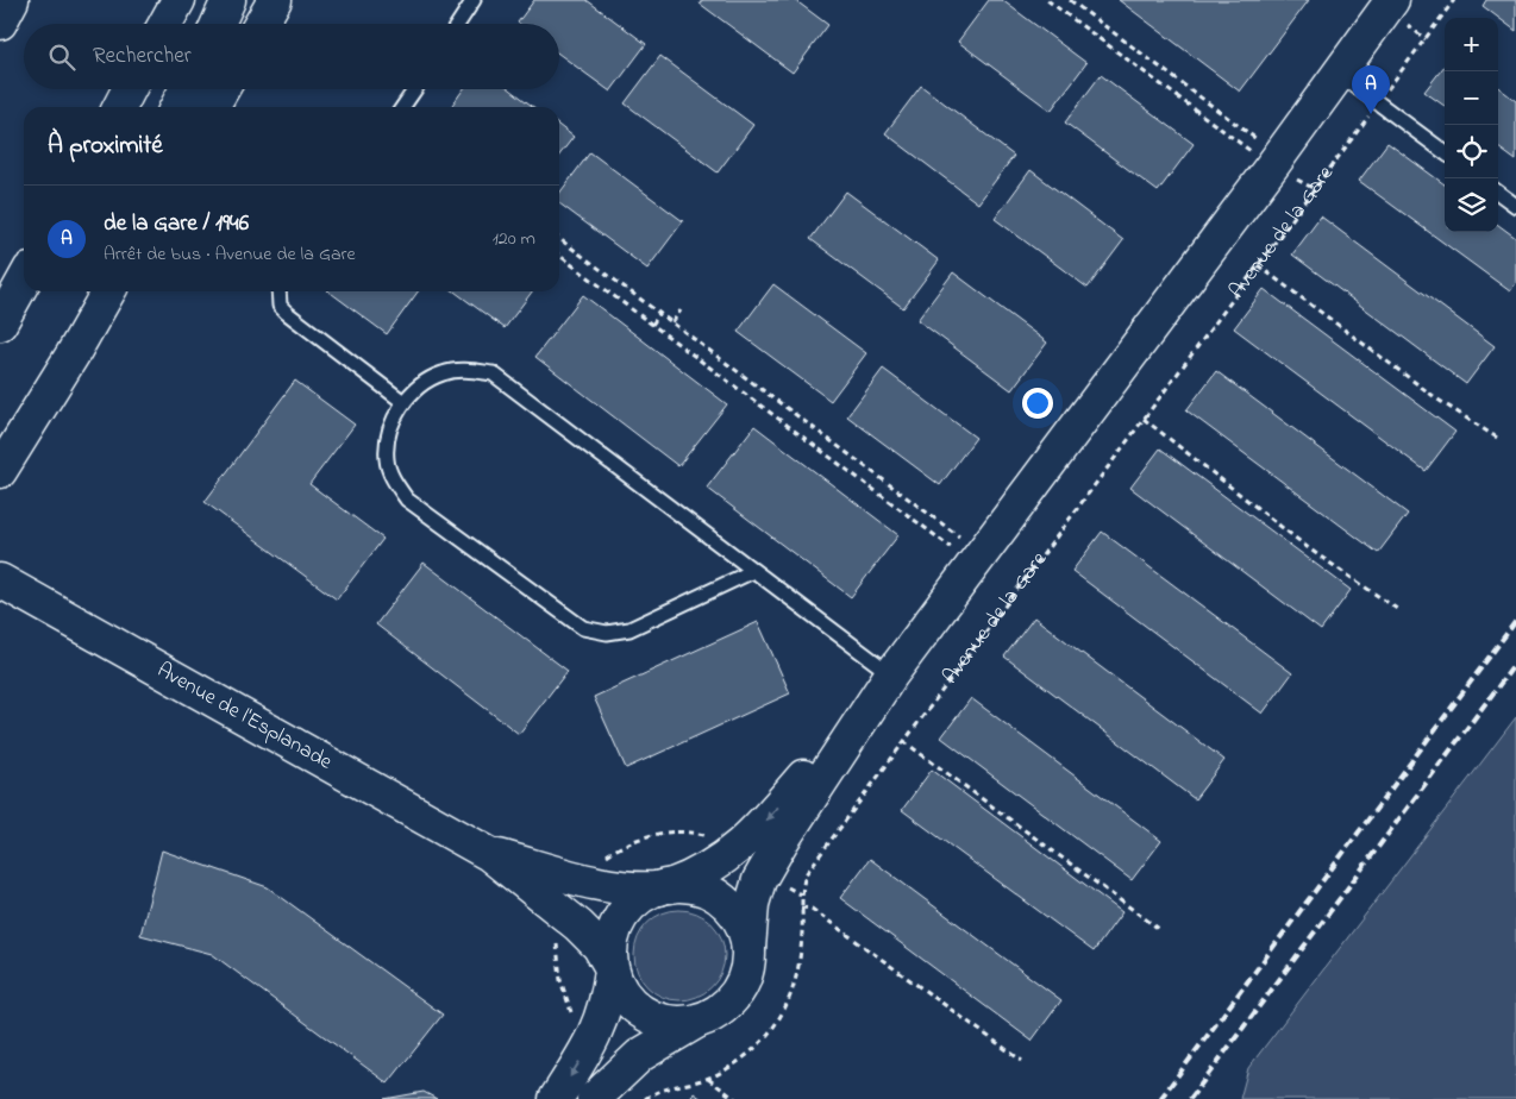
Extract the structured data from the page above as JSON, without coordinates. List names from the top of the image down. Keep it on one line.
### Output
{"streets":{"main road":["Avenue de l'Esplanade"],"path":["Avenue de la Gare"]},"page":{"map_buttons":["+","−"],"search":"Rechercher","pins":"A","heading":"À proximité","list":[{"mark":"A","name":"de la Gare / 1946","note":"Arrêt de bus · Avenue de la Gare","value":"120 m"}]}}
